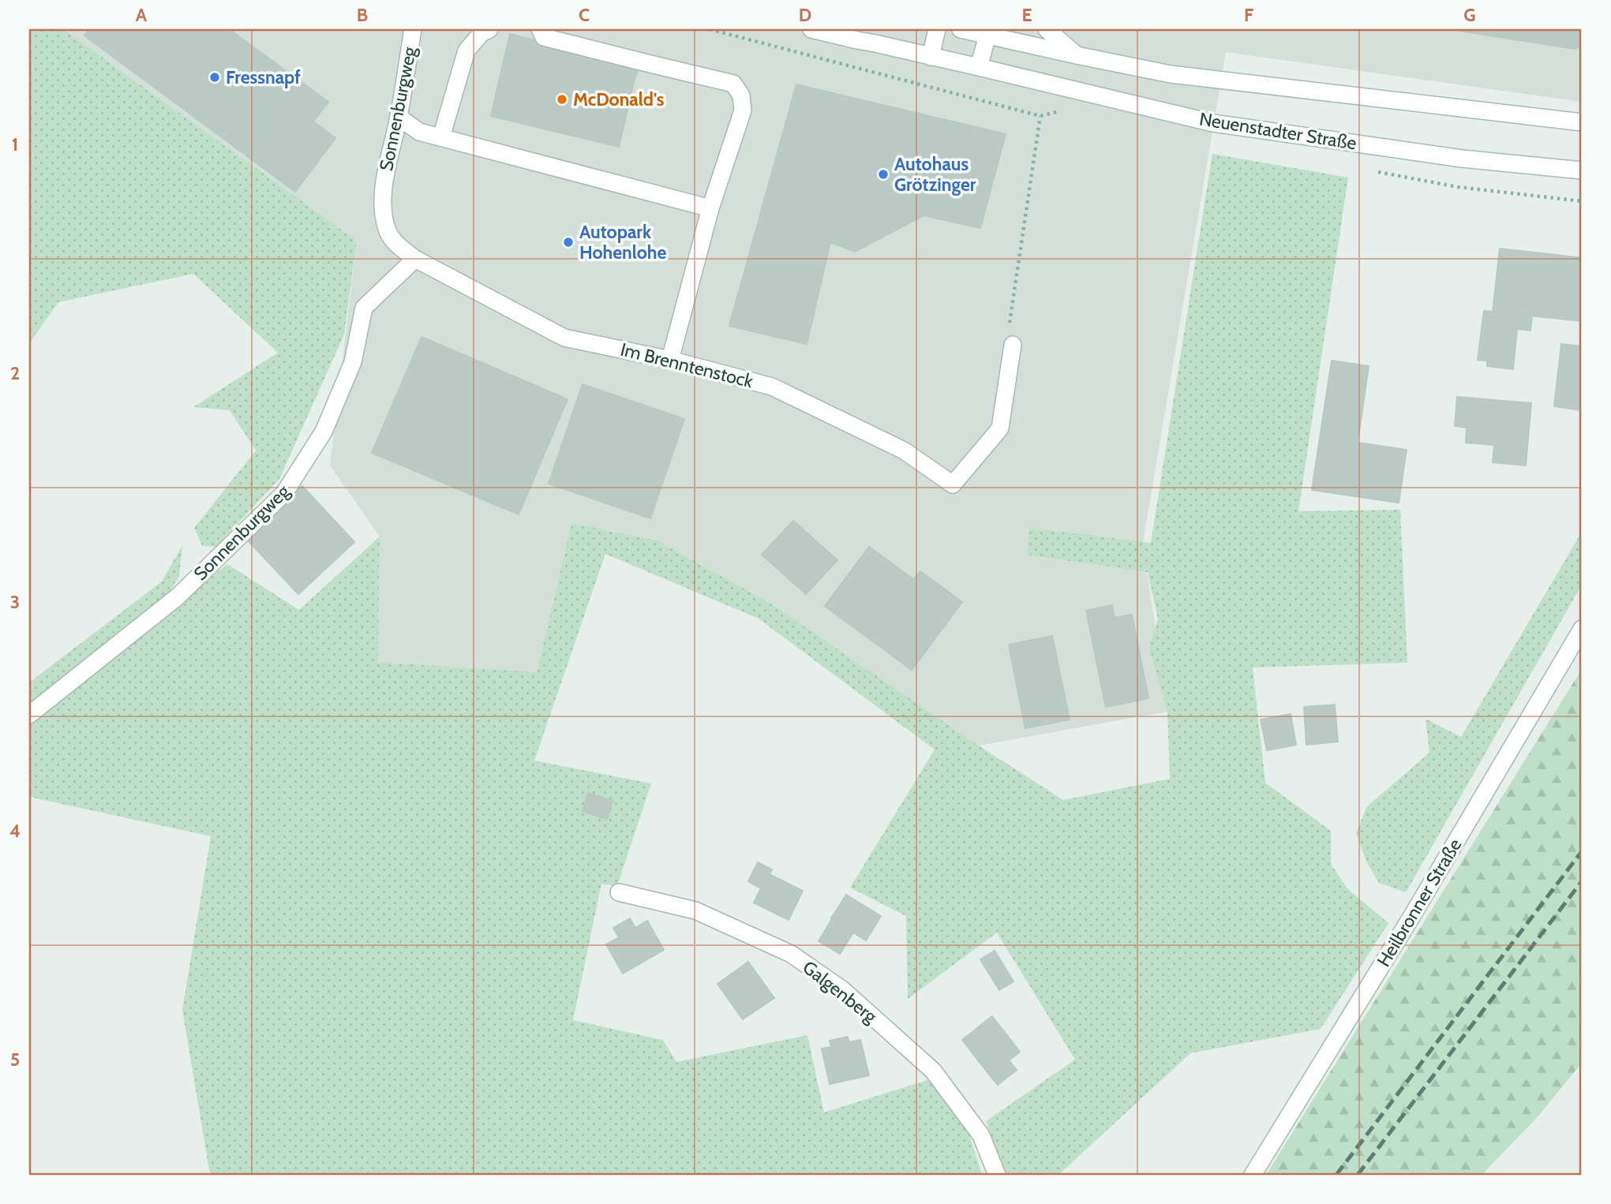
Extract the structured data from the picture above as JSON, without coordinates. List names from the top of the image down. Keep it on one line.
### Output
{"streets":{"main road":["Sonnenburgweg","Neuenstadter Straße","Im Brenntenstock","Heilbronner Straße","Galgenberg"]},"crossings":[["Sonnenburgweg","Im Brenntenstock"]],"places":["Fressnapf","McDonald's","Autohaus Grötzinger","Autopark Hohenlohe"],"grid":{"columns":["A","B","C","D","E","F","G"],"rows":["1","2","3","4","5"]}}
